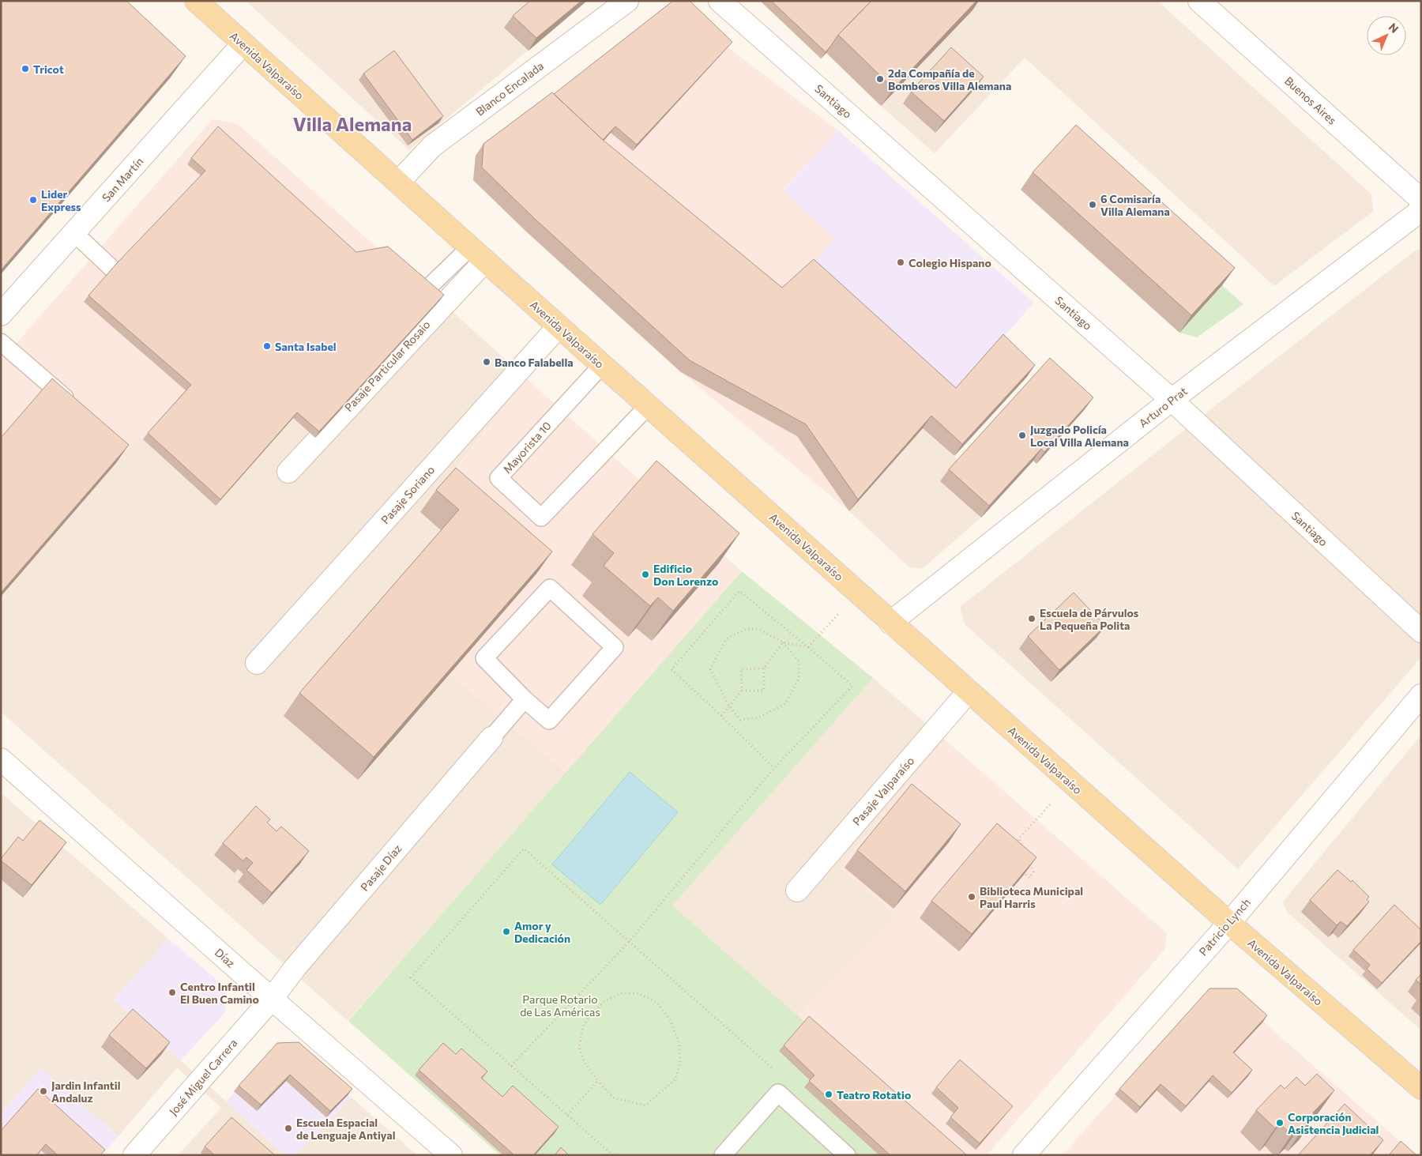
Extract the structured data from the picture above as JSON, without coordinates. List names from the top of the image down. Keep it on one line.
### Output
{"streets":{"main road":["Avenida Valparaíso"],"street":["Blanco Encalada","Buenos Aires","Santiago","San Martín","Pasaje Particular Rosaio","Arturo Prat","Pasaje Soriano","Pasaje Valparaíso","Pasaje Díaz","Patricio Lynch","Díaz","José Miguel Carrera"],"lane":["Mayorista 10"]},"crossings":[["Avenida Valparaíso","Blanco Encalada"],["Avenida Valparaíso","San Martín"],["Avenida Valparaíso","Pasaje Particular Rosaio"],["Avenida Valparaíso","Arturo Prat"],["Avenida Valparaíso","Mayorista 10"],["Avenida Valparaíso","Pasaje Soriano"],["Avenida Valparaíso","Pasaje Valparaíso"],["Avenida Valparaíso","Patricio Lynch"],["Santiago","Arturo Prat"],["Pasaje Díaz","Díaz"],["Pasaje Díaz","José Miguel Carrera"],["Díaz","José Miguel Carrera"]],"districts":["Villa Alemana"],"parks":["Parque Rotario de Las Américas"],"places":["Tricot","2da Compañía de Bomberos Villa Alemana","Lider Express","6 Comisaría Villa Alemana","Colegio Hispano","Santa Isabel","Banco Falabella","Juzgado Policía Local Villa Alemana","Edificio Don Lorenzo","Escuela de Párvulos La Pequeña Polita","Biblioteca Municipal Paul Harris","Amor y Dedicación","Centro Infantil El Buen Camino","Jardin Infantil Andaluz","Teatro Rotatio","Corporación Asistencia Judicial","Escuela Espacial de Lenguaje Antiyal"],"north":"top right"}
